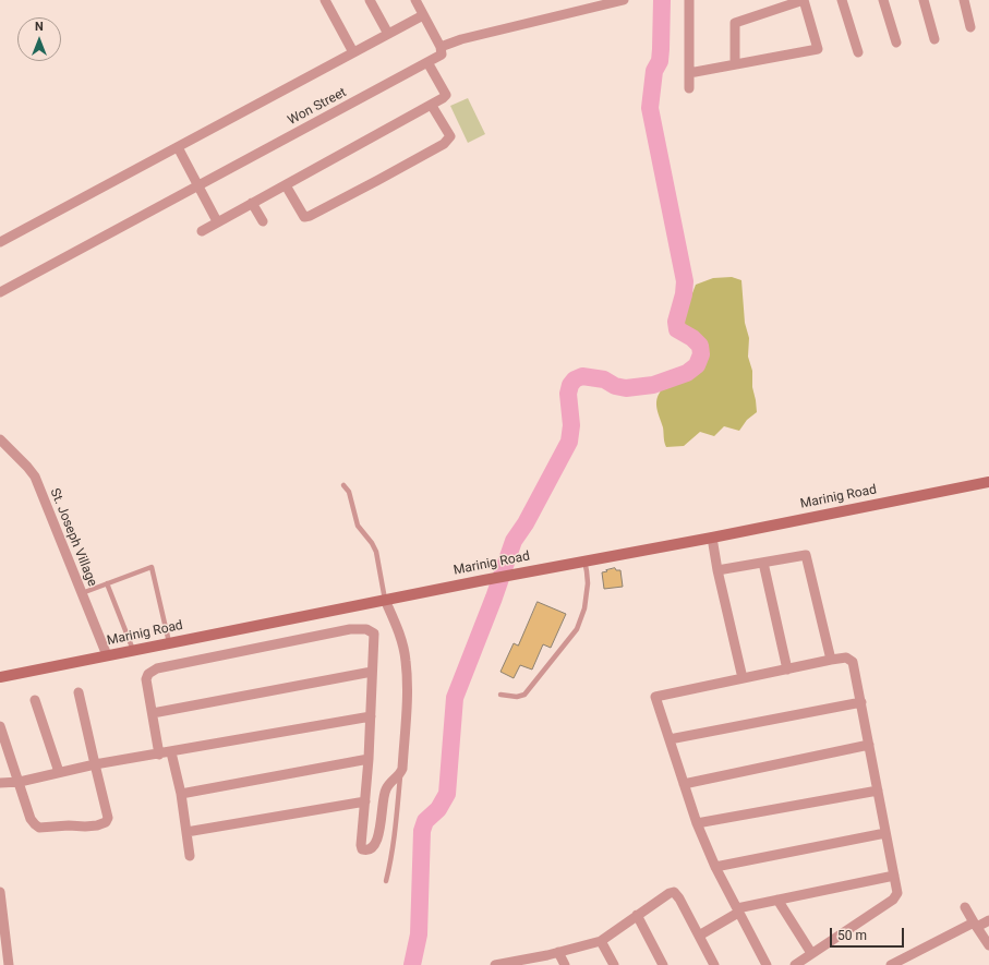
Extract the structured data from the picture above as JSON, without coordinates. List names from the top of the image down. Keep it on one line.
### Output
{"streets":{"street":["Won Street","Marinig Road","St. Joseph Village"]},"crossings":[["Marinig Road","St. Joseph Village"]],"scale_bar":"50 m","north":"top"}
